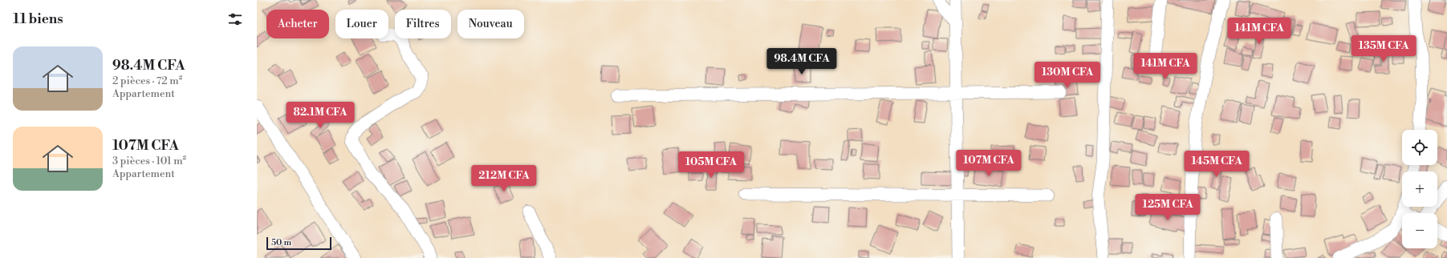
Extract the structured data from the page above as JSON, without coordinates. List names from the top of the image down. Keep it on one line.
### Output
{"scale_bar":"50 m","page":{"heading":"11 biens","chip":["Acheter","Louer","Filtres","Nouveau"],"price":["141M CFA","135M CFA","98.4M CFA","141M CFA","130M CFA","82.1M CFA","107M CFA","145M CFA","105M CFA","212M CFA","125M CFA"],"list":[{"name":"98.4M CFA","note":"2 pièces · 72 m² · Appartement"},{"name":"107M CFA","note":"3 pièces · 101 m² · Appartement"}],"map_buttons":["+","−"],"scale":"50 m"}}
